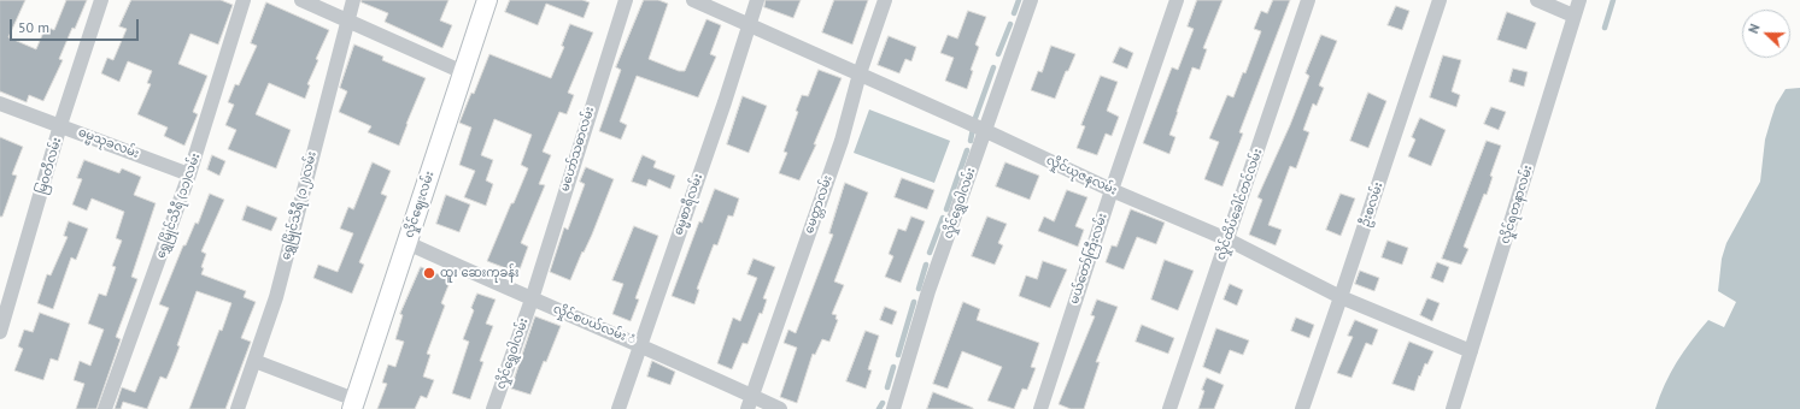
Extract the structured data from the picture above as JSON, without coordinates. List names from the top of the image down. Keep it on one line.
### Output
{"streets":{"street":["ဓမ္မသုခလမ်း","မဟော်သဓာလမ်း","မြဝတီလမ်း","လှိုင်ယုဇနလမ်း","လှိုင်ရွှေဝါလမ်း","လှိုင်ဈေးလမ်း","ဓမ္မစာရီလမ်း","မေတ္တာလမ်း","လှိုင်ထိပ်ခေါင်တင်လမ်း","ဦးစလမ်း","လှိုင်ရတနာလမ်း","ရွှေမြိုင်သီရီ (၁၁)လမ်း","ရွှေမြိုင်သီရီ (၁၂)လမ်း","မယ်တော်ကြီးလမ်း","လှိုင်စပယ်လမ်း ံ"]},"crossings":[["ဓမ္မသုခလမ်း","မြဝတီလမ်း"],["ဓမ္မသုခလမ်း","ရွှေမြိုင်သီရီ (၁၁)လမ်း"],["မဟော်သဓာလမ်း","လှိုင်ရွှေဝါလမ်း"],["မဟော်သဓာလမ်း","လှိုင်စပယ်လမ်း ံ"],["လှိုင်ယုဇနလမ်း","လှိုင်ရွှေဝါလမ်း"],["လှိုင်ယုဇနလမ်း","ဓမ္မစာရီလမ်း"],["လှိုင်ယုဇနလမ်း","မေတ္တာလမ်း"],["လှိုင်ယုဇနလမ်း","လှိုင်ထိပ်ခေါင်တင်လမ်း"],["လှိုင်ယုဇနလမ်း","ဦးစလမ်း"],["လှိုင်ယုဇနလမ်း","လှိုင်ရတနာလမ်း"],["လှိုင်ယုဇနလမ်း","မယ်တော်ကြီးလမ်း"],["လှိုင်ရွှေဝါလမ်း","လှိုင်စပယ်လမ်း ံ"],["လှိုင်ဈေးလမ်း","လှိုင်စပယ်လမ်း ံ"],["ဓမ္မစာရီလမ်း","လှိုင်စပယ်လမ်း ံ"],["မေတ္တာလမ်း","လှိုင်စပယ်လမ်း ံ"]],"places":["ထူး ဆေးကုခန်း"],"scale_bar":"50 m","north":"left"}
